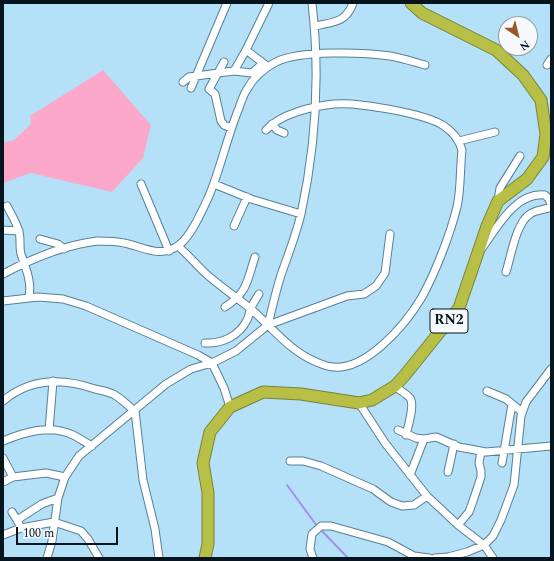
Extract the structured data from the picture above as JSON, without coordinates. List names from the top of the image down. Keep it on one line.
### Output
{"streets":{"highway":["RN2"]},"scale_bar":"100 m","north":"bottom right"}
